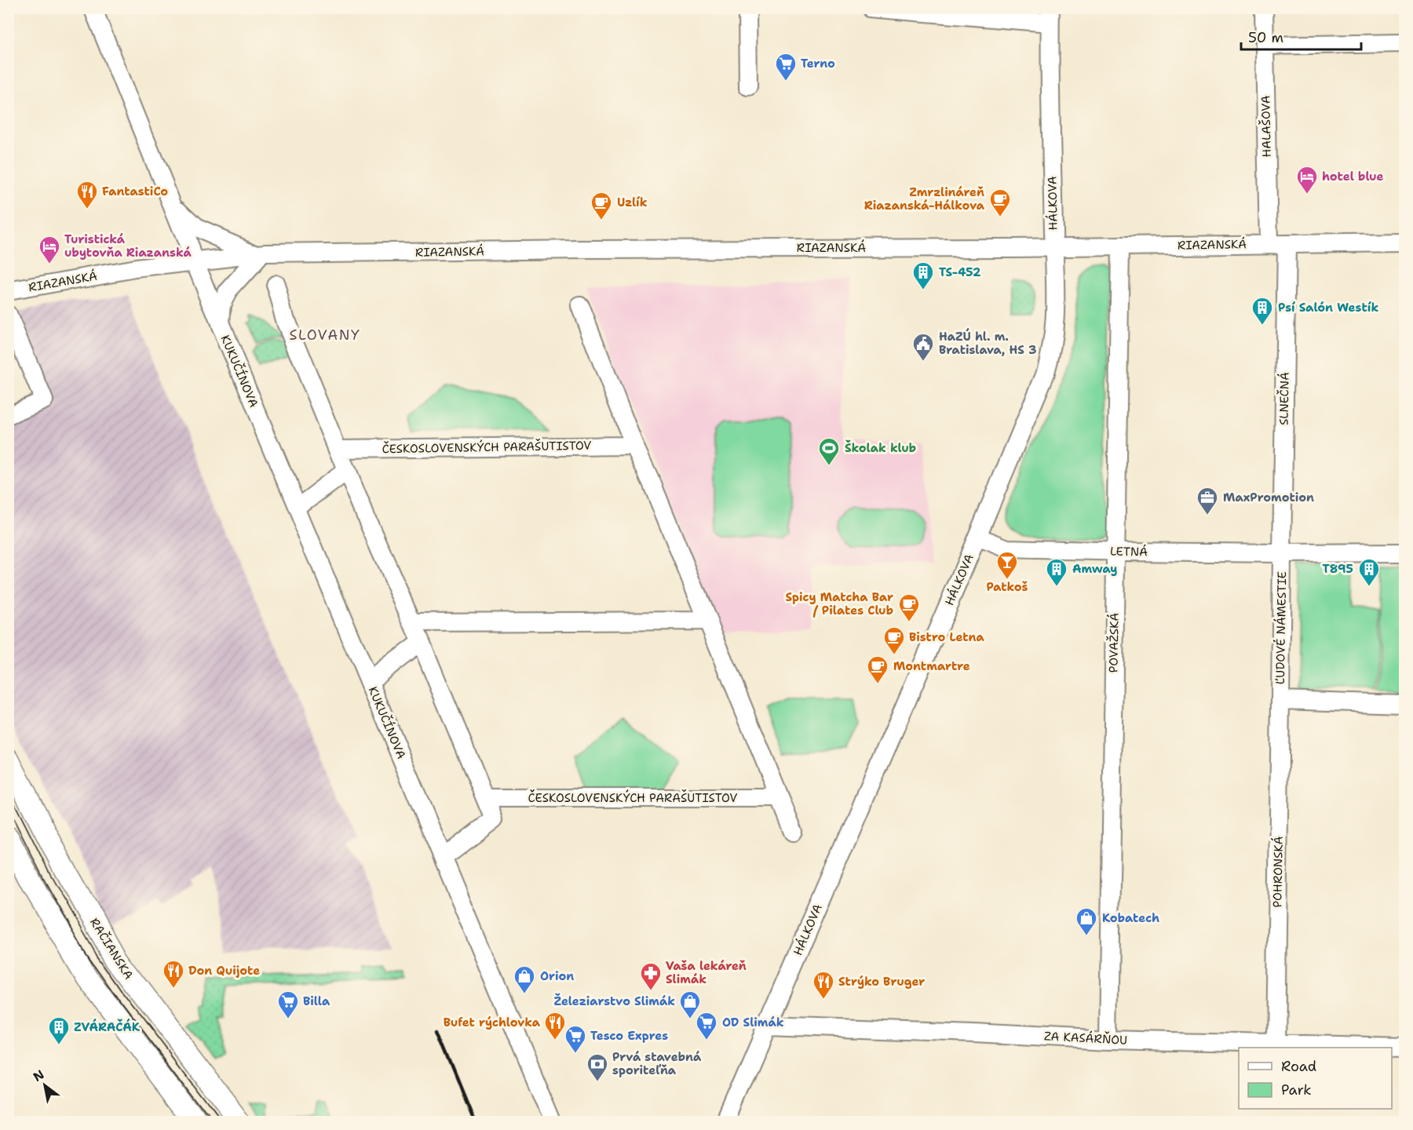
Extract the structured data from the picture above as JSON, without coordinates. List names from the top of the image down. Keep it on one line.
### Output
{"streets":{"main road":["RAČIANSKA"],"street":["HALAŠOVA","HÁLKOVA","RIAZANSKÁ","KUKUČÍNOVA","SLNEČNÁ","ČESKOSLOVENSKÝCH PARAŠUTISTOV","LETNÁ","ĽUDOVÉ NÁMESTIE","POVAŽSKÁ","POHRONSKÁ","ZA KASÁRŇOU"]},"crossings":[["HALAŠOVA","RIAZANSKÁ"],["HÁLKOVA","RIAZANSKÁ"],["HÁLKOVA","LETNÁ"],["HÁLKOVA","ZA KASÁRŇOU"],["RIAZANSKÁ","KUKUČÍNOVA"],["RIAZANSKÁ","SLNEČNÁ"],["RIAZANSKÁ","POVAŽSKÁ"],["SLNEČNÁ","LETNÁ"],["SLNEČNÁ","ĽUDOVÉ NÁMESTIE"],["LETNÁ","ĽUDOVÉ NÁMESTIE"],["LETNÁ","POVAŽSKÁ"],["ĽUDOVÉ NÁMESTIE","POHRONSKÁ"],["POVAŽSKÁ","ZA KASÁRŇOU"],["POHRONSKÁ","ZA KASÁRŇOU"]],"districts":["SLOVANY"],"places":{"supermarket":["Terno","Billa","OD Slimák","Tesco Expres"],"hotel":["hotel blue","Turistická ubytovňa Riazanská"],"restaurant":["FantastiCo","Don Quijote","Strýko Bruger","Bufet rýchlovka"],"cafe":["Zmrzlináreň Riazanská-Hálkova","Uzlík","Spicy Matcha Bar / Pilates Club","Bistro Letna","Montmartre"],"building":["TS-452","Psí Salón Westík","Amway","T895","ZVÁRAČÁK"],"public building":["HaZÚ hl. m. Bratislava, HS 3"],"sports":["Školak klub"],"office":["MaxPromotion"],"bar":["Patkoš"],"shop":["Kobatech","Orion","Železiarstvo Slimák"],"pharmacy":["Vaša lekáreň Slimák"],"bank":["Prvá stavebná sporiteľňa"]},"legend":["Road","Park"],"scale_bar":"50 m","north":"top left"}
